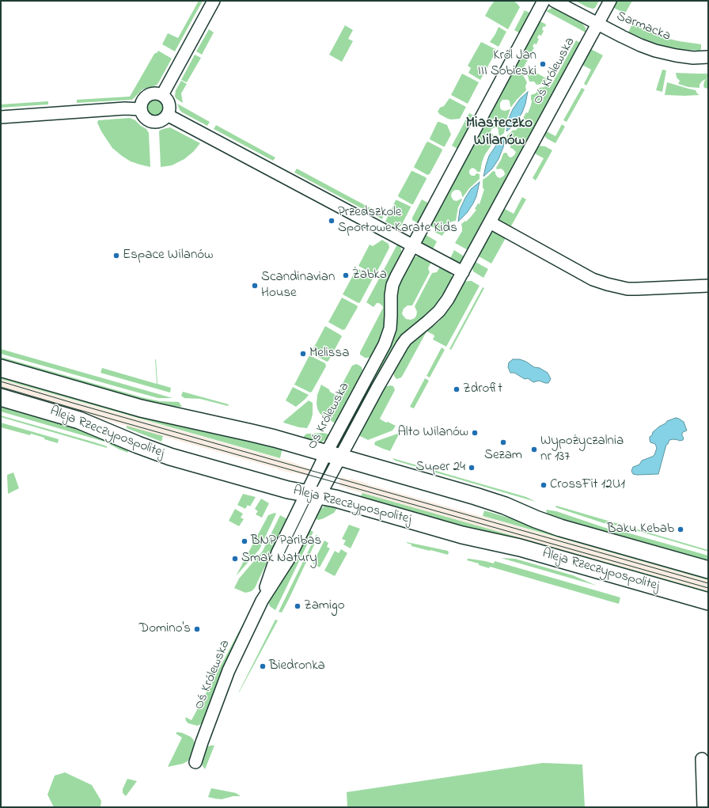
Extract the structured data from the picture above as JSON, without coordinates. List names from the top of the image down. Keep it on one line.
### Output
{"streets":{"street":["Sarmacka","Oś Królewska","Aleja Rzeczypospolitej"]},"crossings":[["Sarmacka","Oś Królewska"],["Oś Królewska","Aleja Rzeczypospolitej"]],"districts":["Miasteczko Wilanów"],"places":["Król Jan III Sobieski","Przedszkole Sportowe Karate Kids","Espace Wilanów","Żabka","Scandinavian House","Melissa","Zdrofit","Alto Wilanów","Sezam","Wypożyczalnia nr 137","Super 24","CrossFit 12U1","Baku Kebab","BNP Paribas","Smak Natury","Zamigo","Domino's","Biedronka"]}
